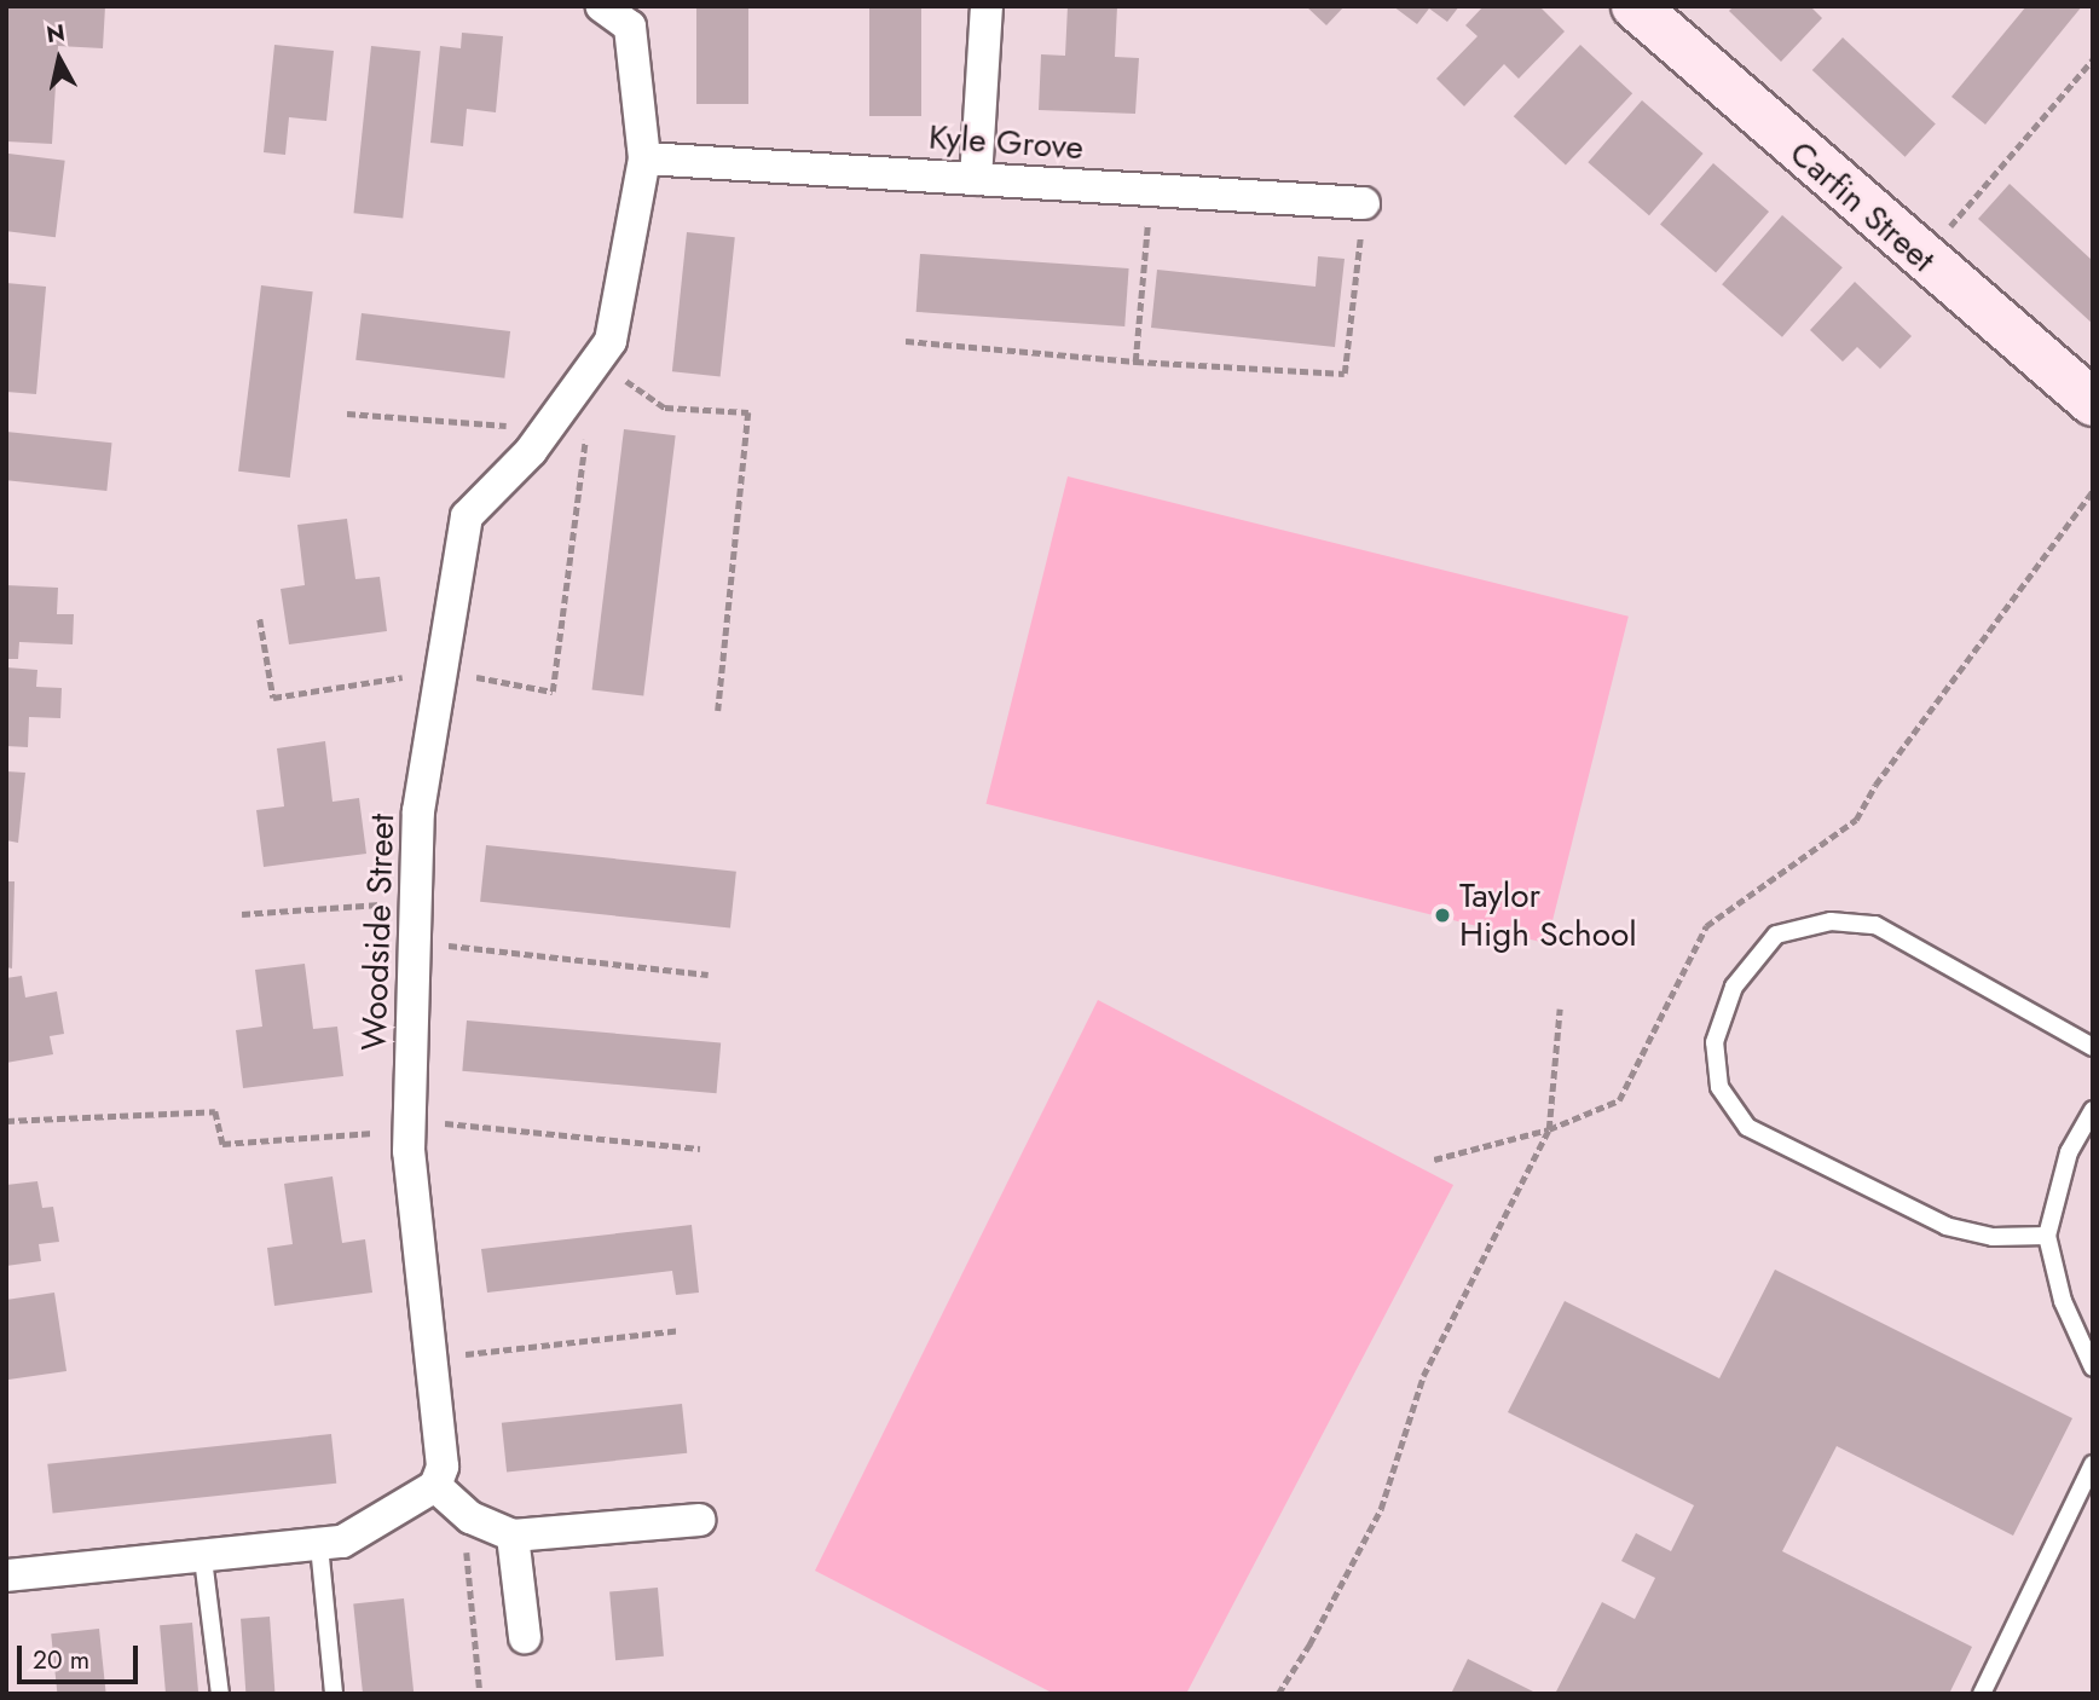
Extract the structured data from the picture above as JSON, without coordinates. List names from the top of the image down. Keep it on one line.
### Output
{"streets":{"main road":["Carfin Street"],"street":["Kyle Grove","Woodside Street"]},"crossings":[["Kyle Grove","Woodside Street"]],"places":["Taylor High School"],"scale_bar":"20 m","north":"top"}
